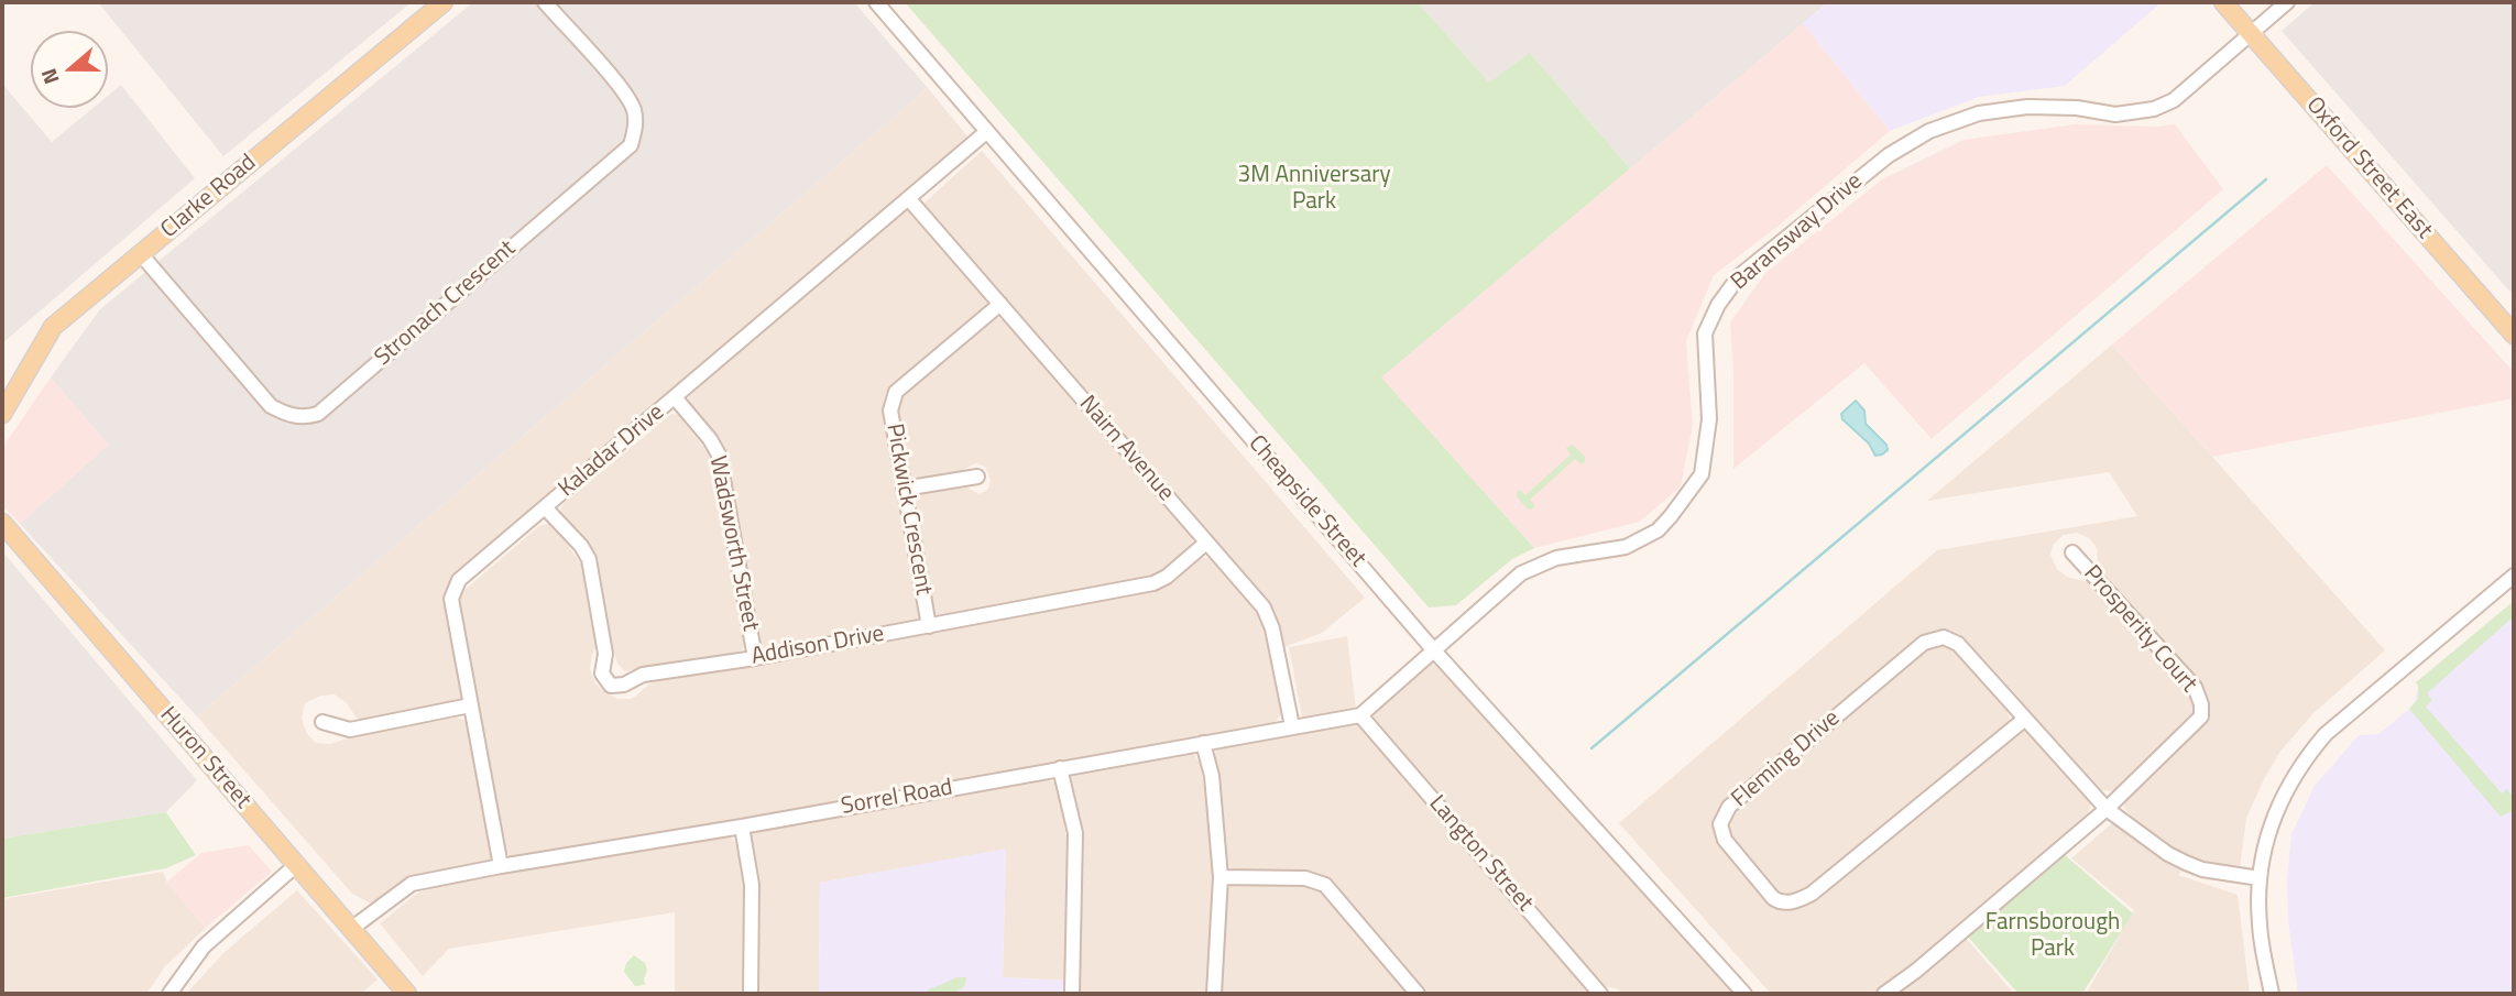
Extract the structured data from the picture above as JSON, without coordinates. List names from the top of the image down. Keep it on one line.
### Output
{"streets":{"main road":["Oxford Street East","Clarke Road","Huron Street"],"street":["Baransway Drive","Stronach Crescent","Nairn Avenue","Kaladar Drive","Cheapside Street","Pickwick Crescent","Wadsworth Street","Prosperity Court","Addison Drive","Fleming Drive","Sorrel Road","Langton Street"]},"crossings":[["Oxford Street East","Baransway Drive"],["Clarke Road","Stronach Crescent"],["Baransway Drive","Cheapside Street"],["Nairn Avenue","Kaladar Drive"],["Nairn Avenue","Pickwick Crescent"],["Nairn Avenue","Addison Drive"],["Nairn Avenue","Sorrel Road"],["Kaladar Drive","Cheapside Street"],["Kaladar Drive","Wadsworth Street"],["Kaladar Drive","Addison Drive"],["Kaladar Drive","Sorrel Road"],["Pickwick Crescent","Addison Drive"],["Wadsworth Street","Addison Drive"],["Prosperity Court","Fleming Drive"],["Huron Street","Sorrel Road"],["Sorrel Road","Langton Street"]],"parks":["3M Anniversary Park","Farnsborough Park"],"north":"left"}
